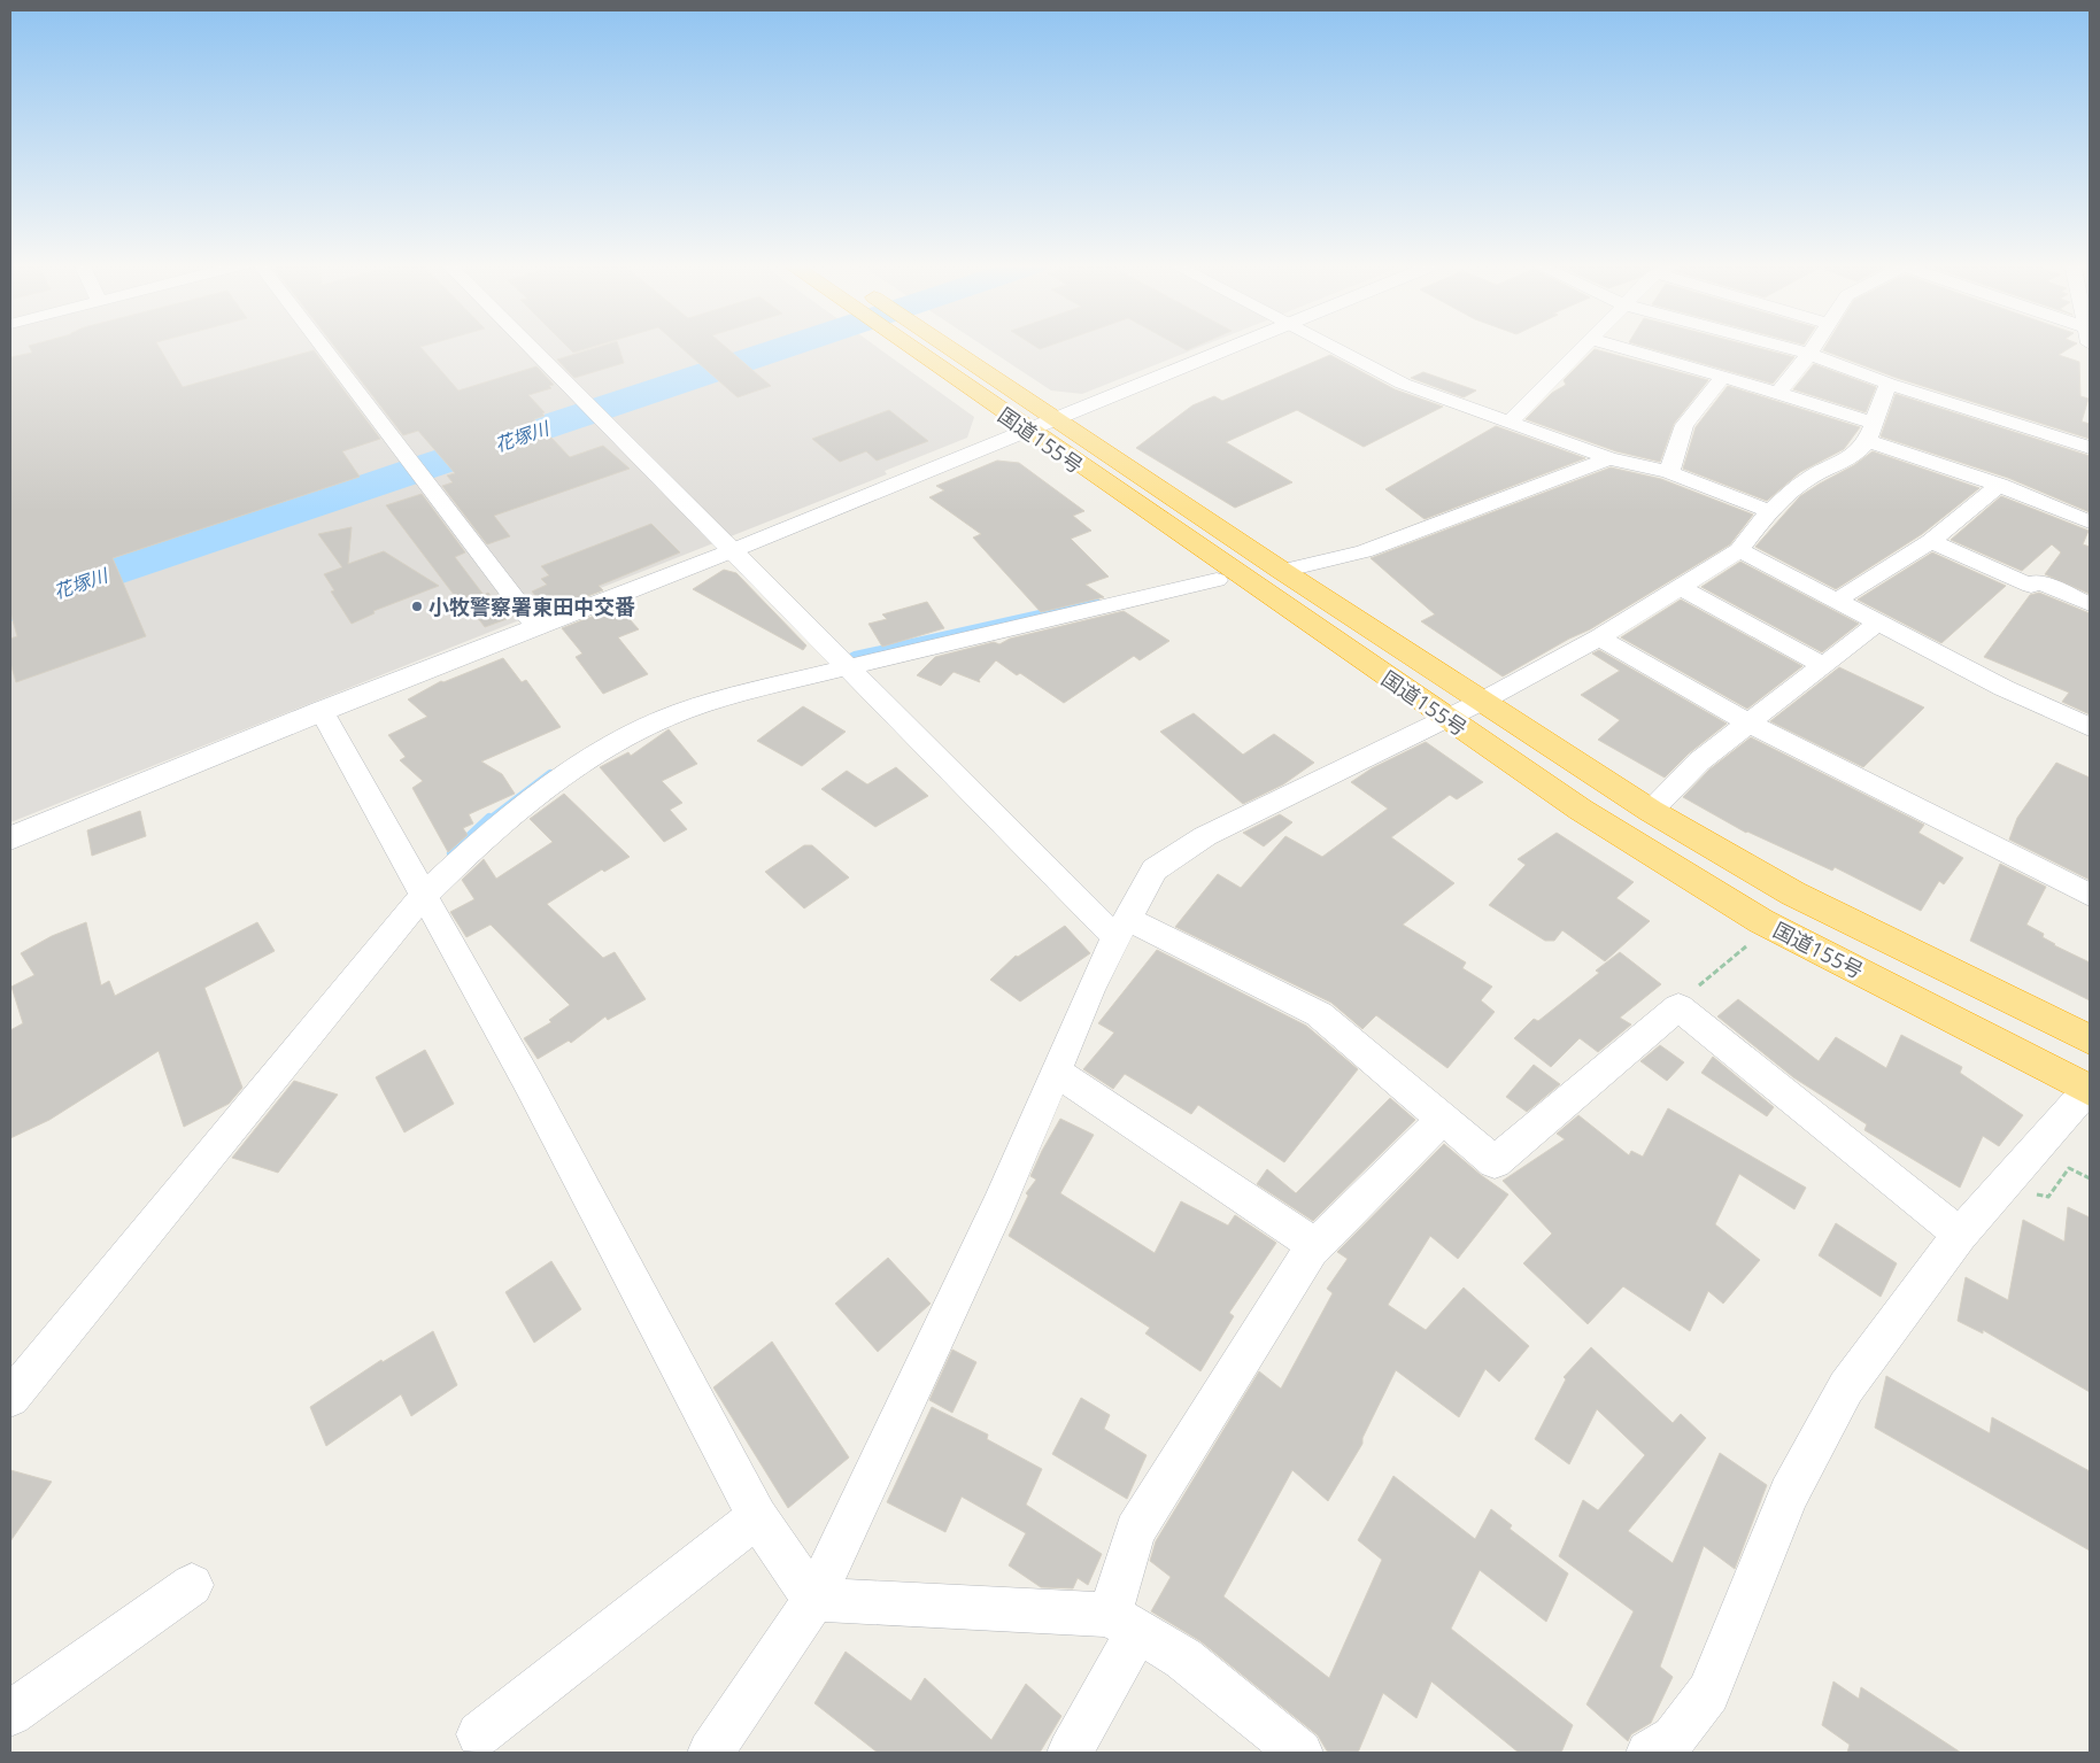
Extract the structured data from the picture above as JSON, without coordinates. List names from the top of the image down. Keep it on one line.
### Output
{"streets":{"highway":["国道155号"]},"water":["花塚川"],"places":["小牧警察署東田中交番"]}
